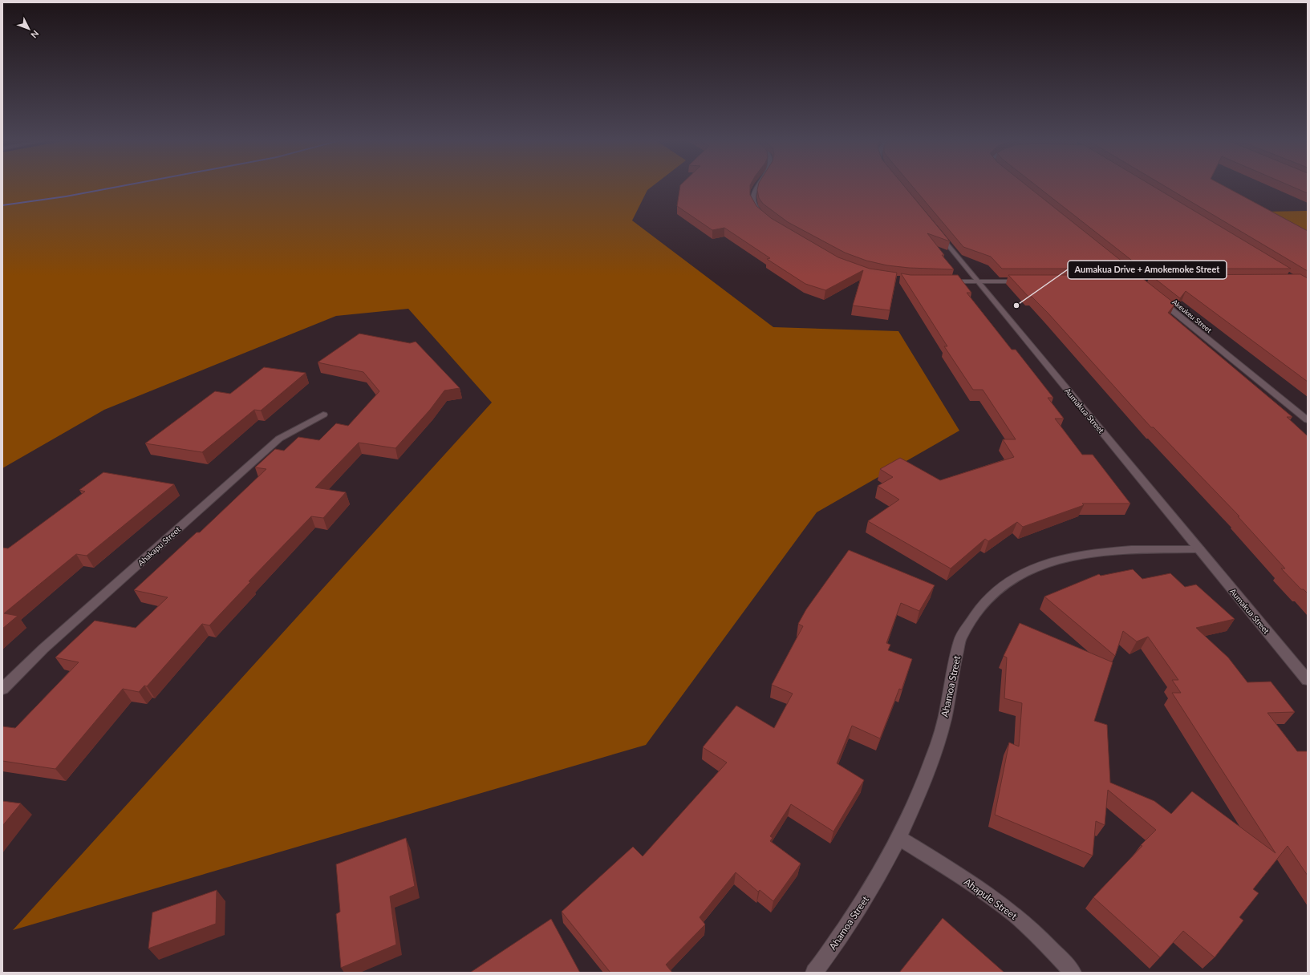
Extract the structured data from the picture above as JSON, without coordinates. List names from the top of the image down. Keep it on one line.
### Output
{"streets":{"street":["Akeukeu Street","Aumakua Street","Ahakapu Street","Ahamoa Street","Ahapule Street"]},"crossings":[["Aumakua Street","Ahamoa Street"],["Ahamoa Street","Ahapule Street"]],"places":["Aumakua Drive + Amokemoke Street"],"north":"bottom right"}
